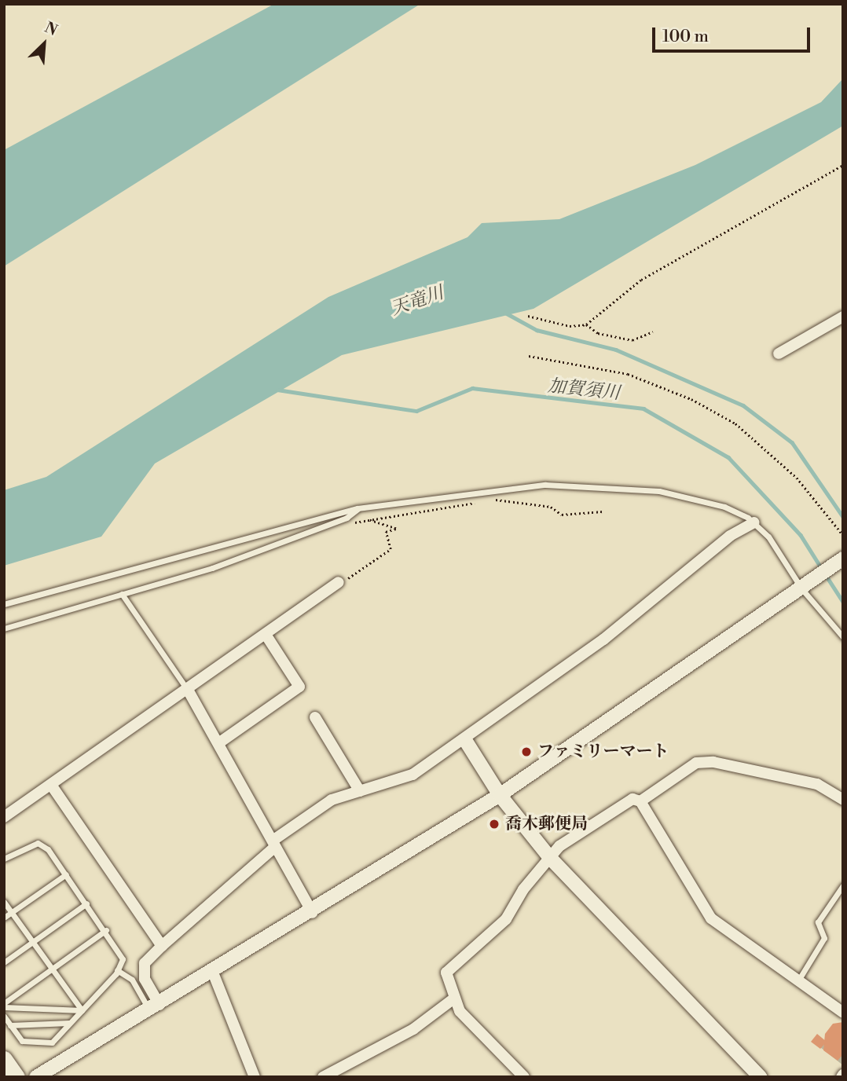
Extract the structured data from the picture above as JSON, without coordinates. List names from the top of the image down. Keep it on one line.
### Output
{"water":["天竜川","加賀須川"],"places":["ファミリーマート","喬木郵便局"],"scale_bar":"100 m","north":"top right"}
